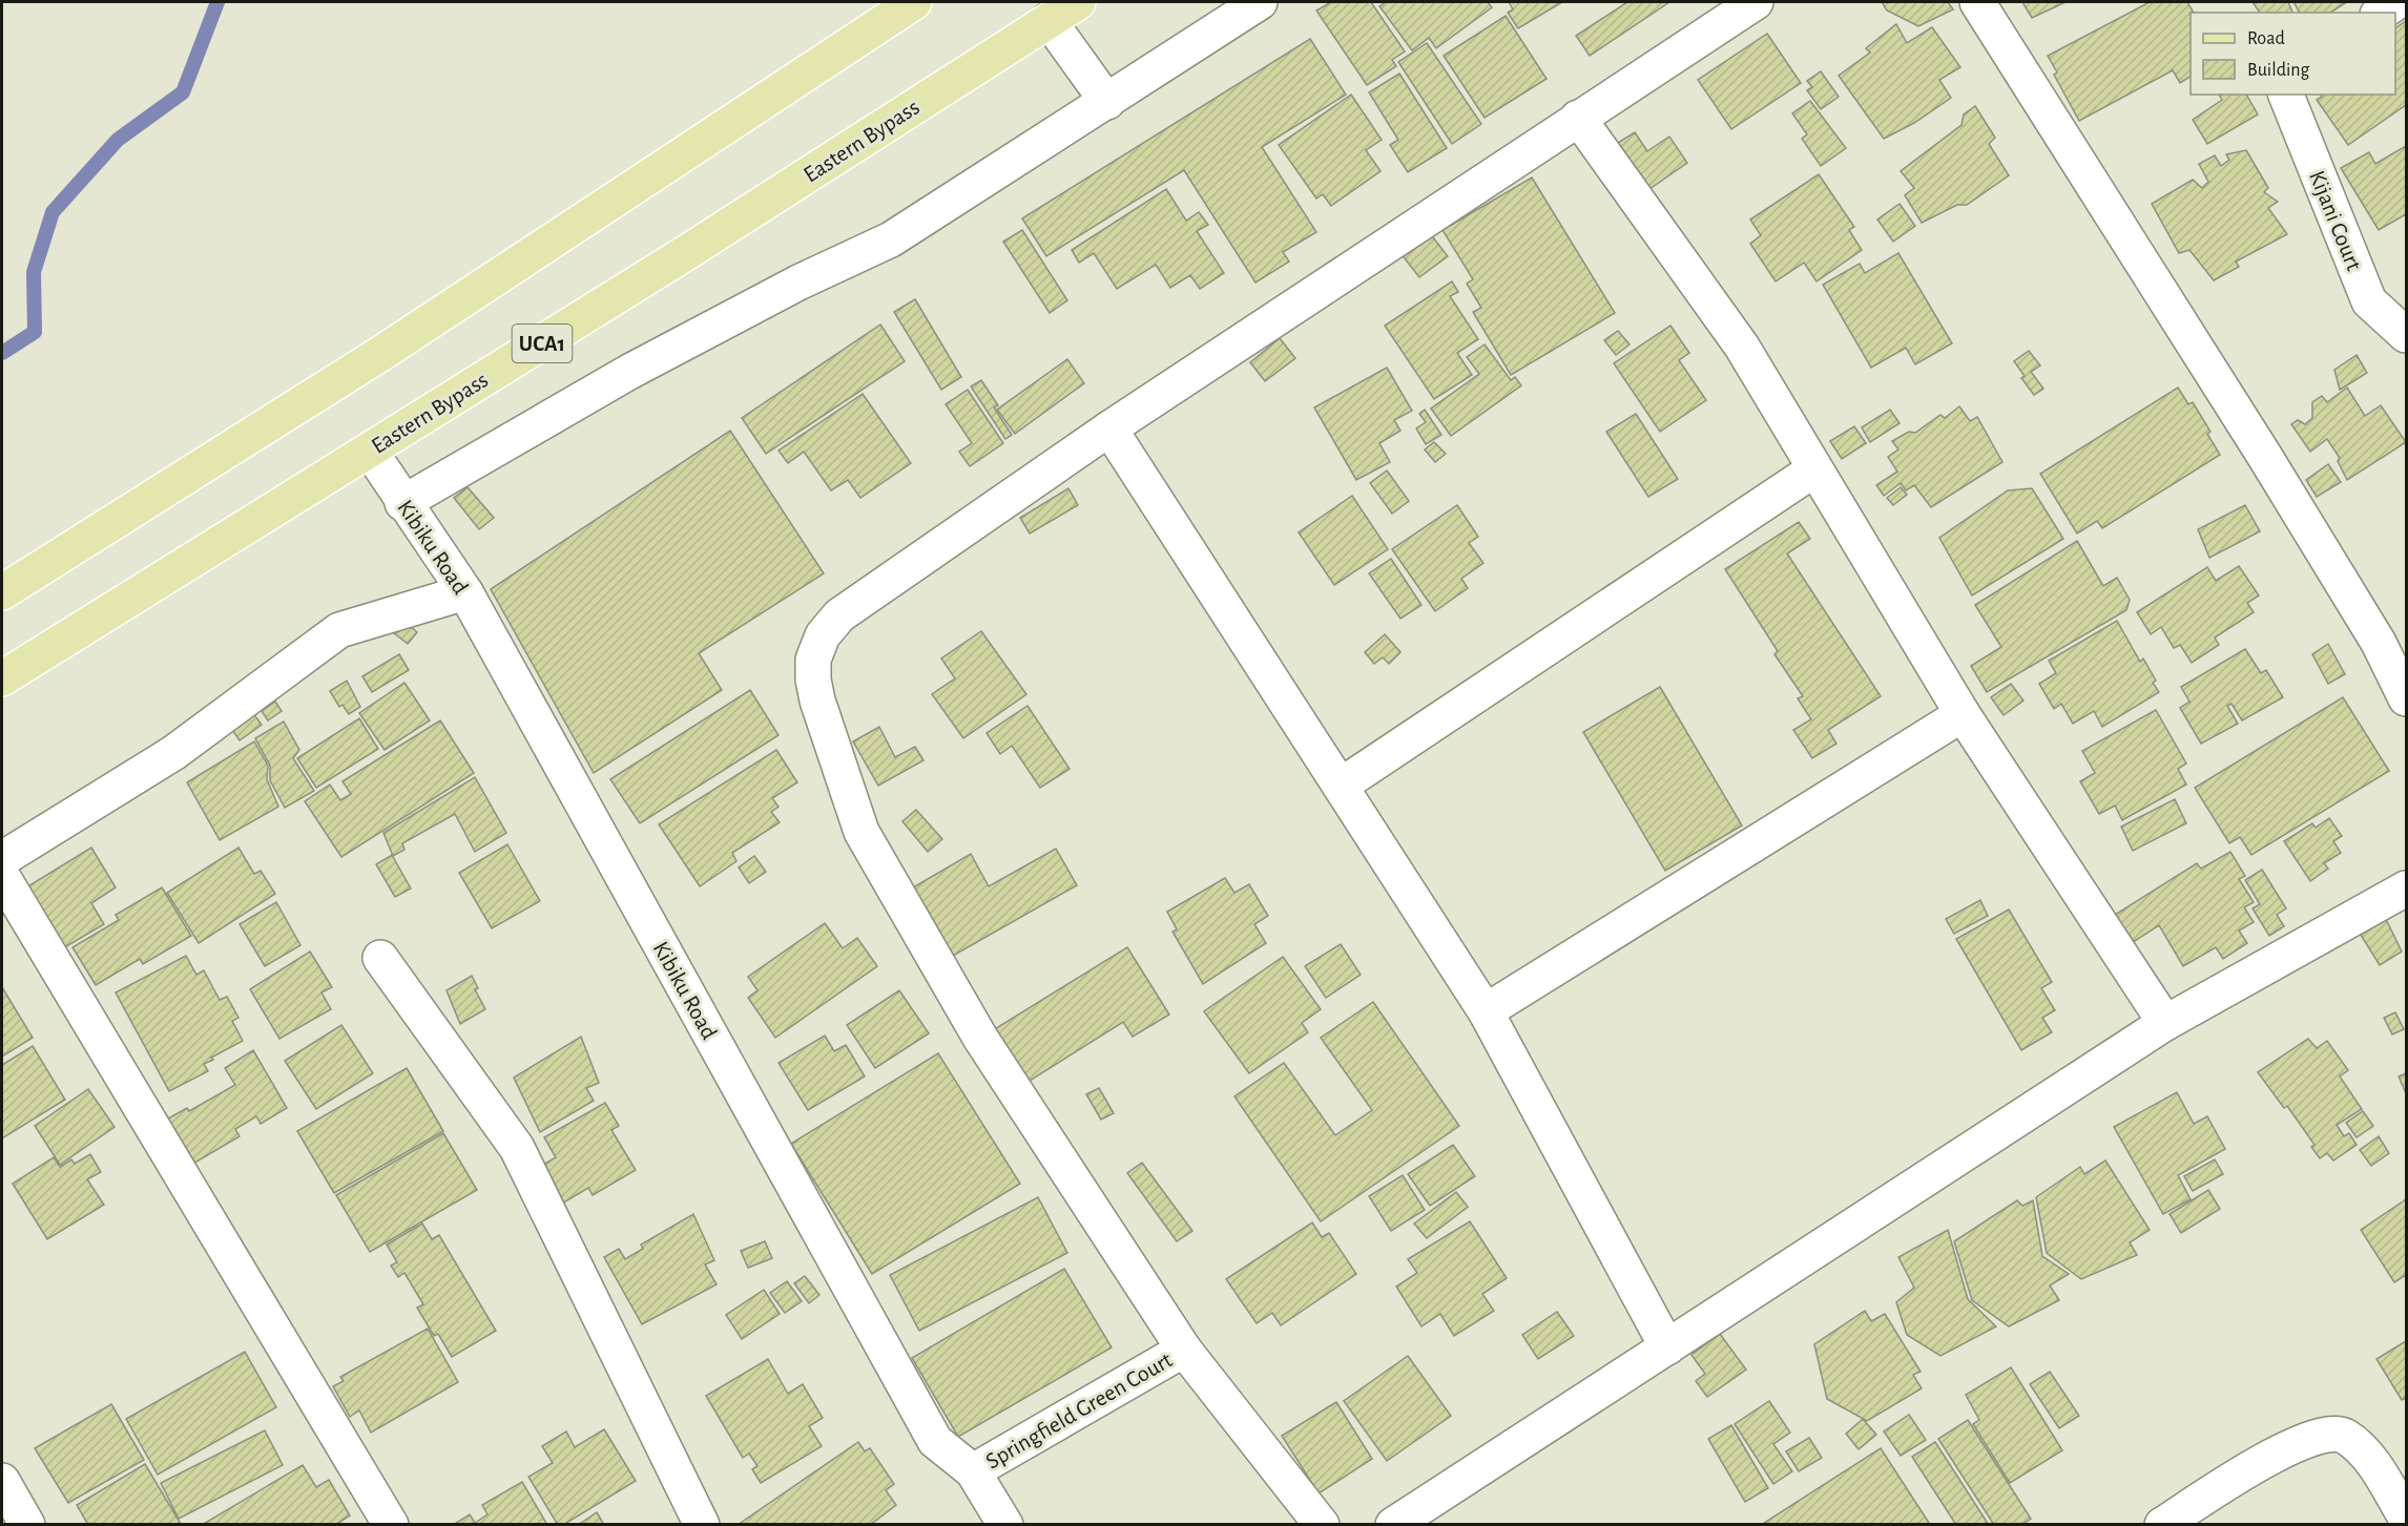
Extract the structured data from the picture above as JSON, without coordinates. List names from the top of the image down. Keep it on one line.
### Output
{"streets":{"main road":["Eastern Bypass","UCA1"],"street":["Kijani Court","Kibiku Road","Springfield Green Court"]},"crossings":[["Eastern Bypass","Kibiku Road"],["Kibiku Road","Springfield Green Court"]],"legend":["Road","Building"]}
